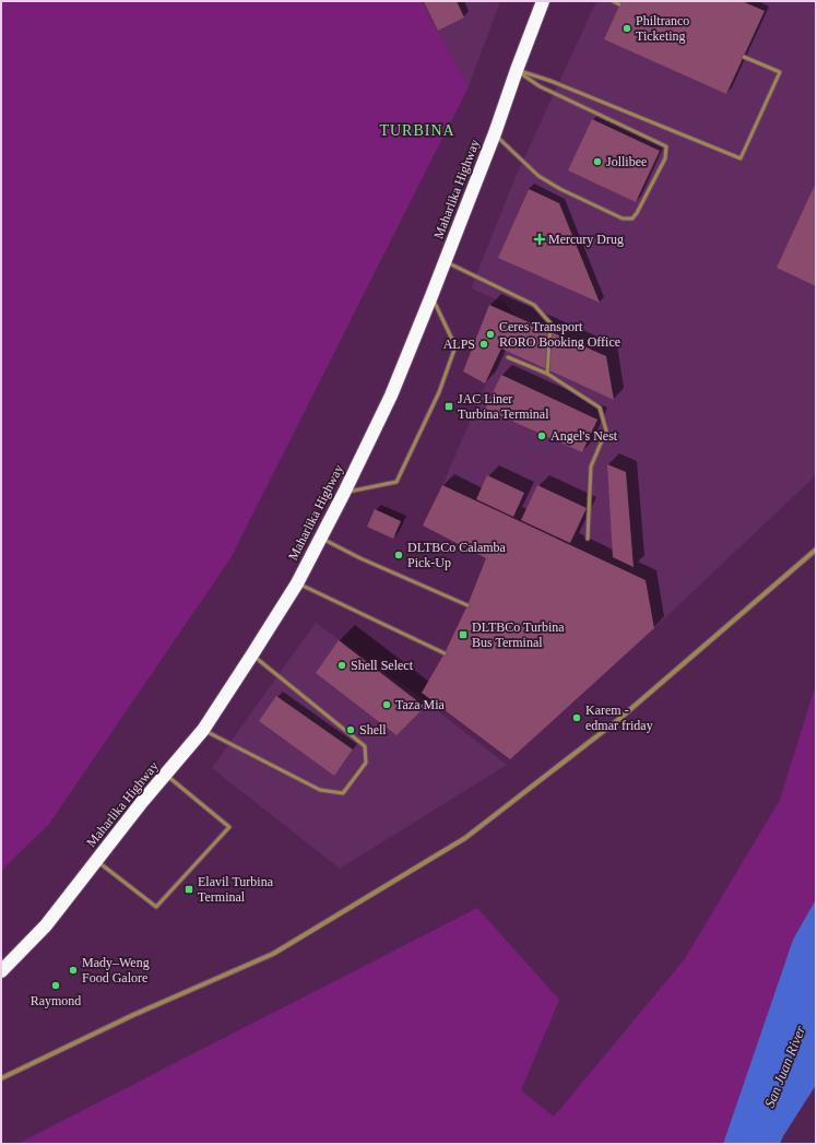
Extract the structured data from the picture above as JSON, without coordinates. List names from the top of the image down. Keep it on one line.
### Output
{"streets":{"highway":["Maharlika Highway"]},"districts":["TURBINA"],"water":["San Juan River"],"places":{"other":["Philtranco Ticketing","Jollibee","Ceres Transport RORO Booking Office","ALPS","Angel's Nest","DLTBCo Calamba Pick-Up","Shell Select","Taza Mia","Karem - edmar friday","Shell","Mady–Weng Food Galore","Raymond"],"health":["Mercury Drug"],"transit":["JAC Liner Turbina Terminal","DLTBCo Turbina Bus Terminal","Elavil Turbina Terminal"]}}
